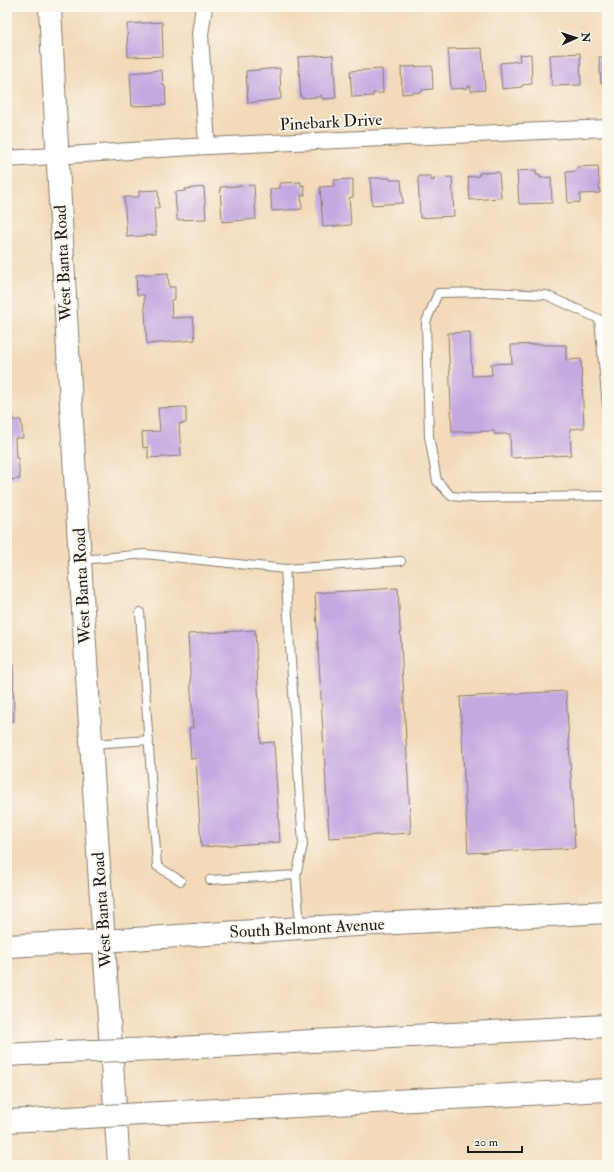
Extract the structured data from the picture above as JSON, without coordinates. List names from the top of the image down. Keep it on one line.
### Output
{"streets":{"main road":["West Banta Road","South Belmont Avenue"],"street":["Pinebark Drive"]},"crossings":[["Pinebark Drive","West Banta Road"],["West Banta Road","South Belmont Avenue"]],"scale_bar":"20 m","north":"right"}
